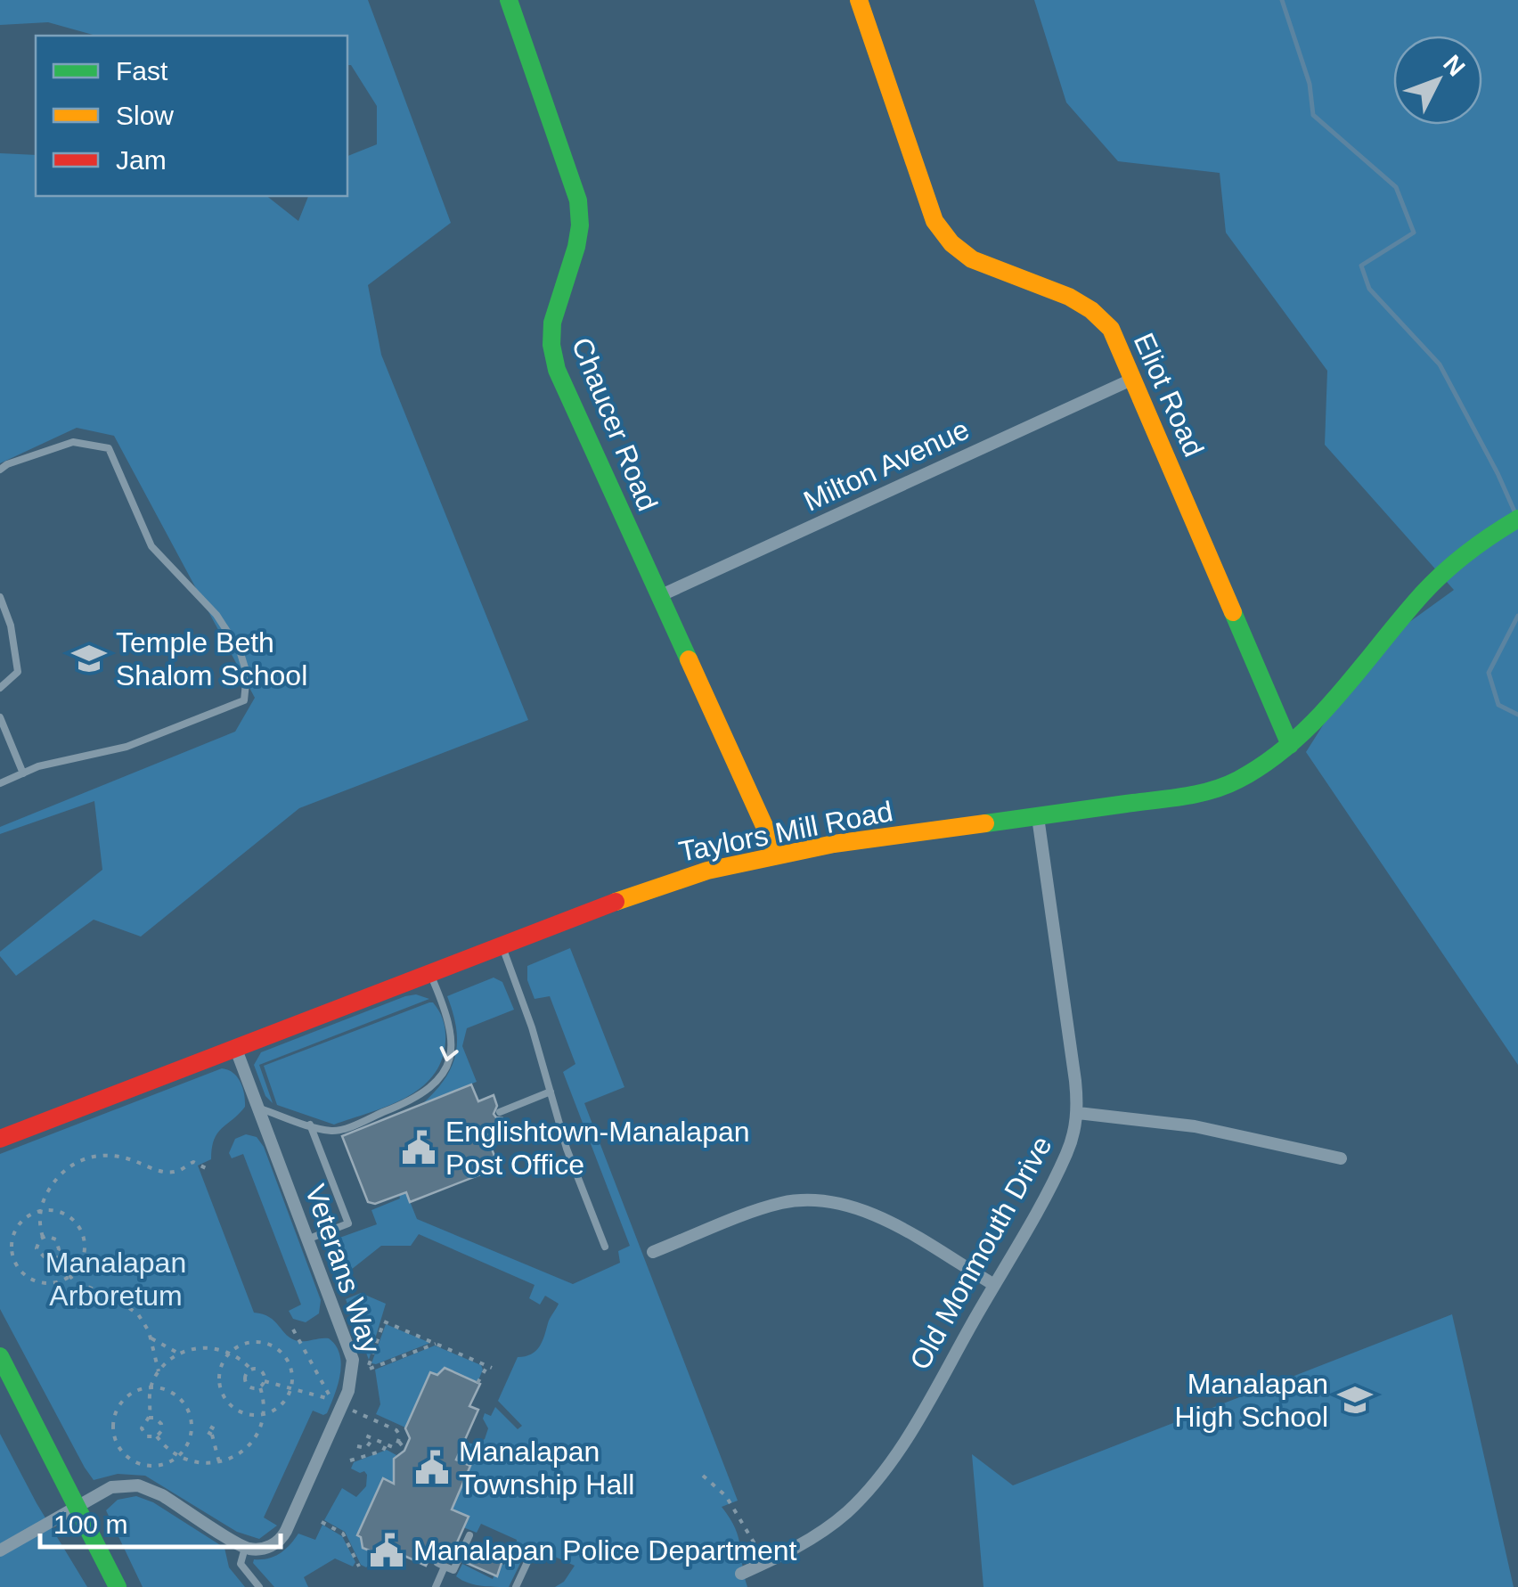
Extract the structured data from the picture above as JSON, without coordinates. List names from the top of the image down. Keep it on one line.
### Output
{"streets":{"street":["Eliot Road","Chaucer Road","Milton Avenue","Taylors Mill Road","Old Monmouth Drive","Veterans Way"]},"crossings":[["Eliot Road","Milton Avenue"],["Eliot Road","Taylors Mill Road"],["Chaucer Road","Milton Avenue"],["Chaucer Road","Taylors Mill Road"],["Taylors Mill Road","Old Monmouth Drive"],["Taylors Mill Road","Veterans Way"]],"parks":["Manalapan Arboretum"],"places":{"school or university":["Temple Beth Shalom School","Manalapan High School"],"public building":["Englishtown-Manalapan Post Office","Manalapan Township Hall","Manalapan Police Department"]},"legend":["Fast","Slow","Jam"],"scale_bar":"100 m","north":"top right"}
